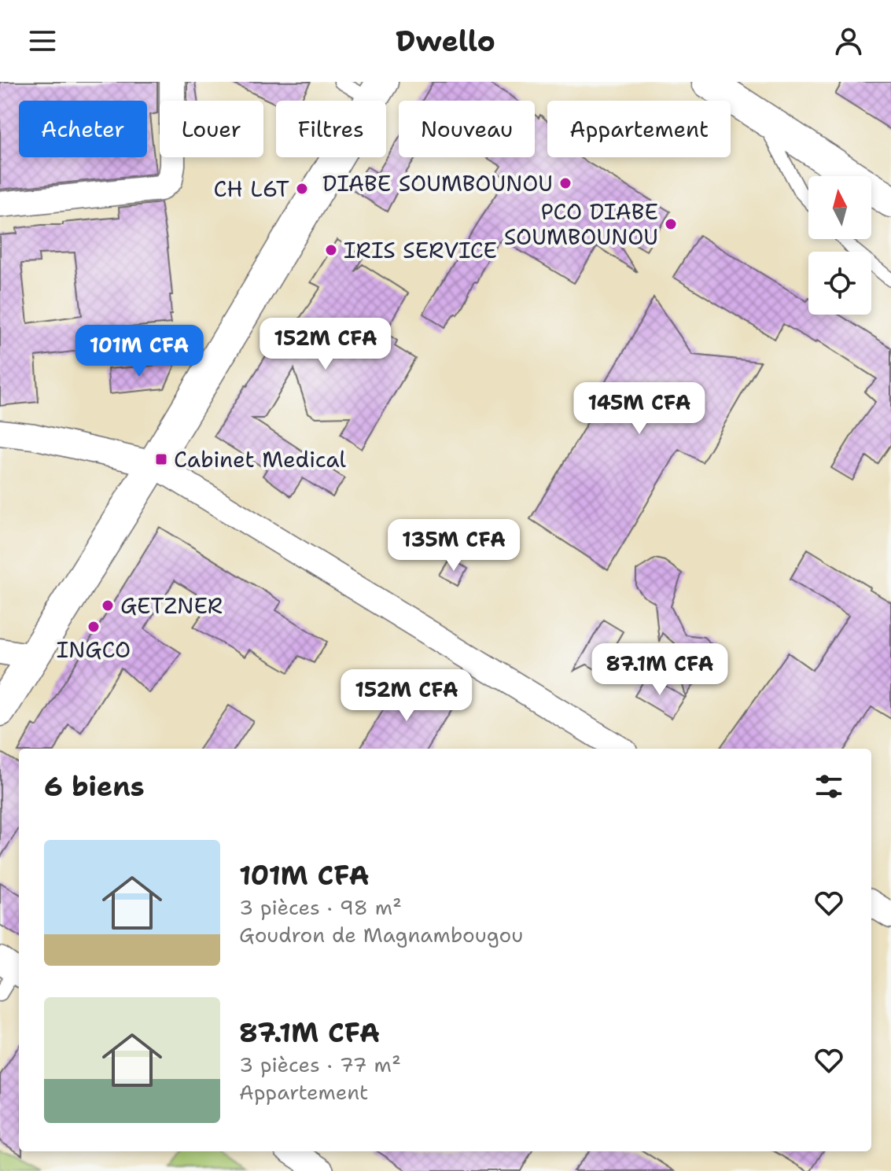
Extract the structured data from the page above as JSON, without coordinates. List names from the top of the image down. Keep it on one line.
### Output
{"places":{"other":["DIABE SOUMBOUNOU","CH L6T","PCO DIABE SOUMBOUNOU","IRIS SERVICE","GETZNER","INGCO"],"transit":["Cabinet Medical"]},"north":"top","page":{"header":"Dwello","chip":["Acheter","Louer","Filtres","Nouveau","Appartement"],"price":["152M CFA","101M CFA","145M CFA","135M CFA","87.1M CFA","152M CFA"],"heading":"6 biens","list":[{"name":"101M CFA","note":"3 pièces · 98 m² · Goudron de Magnambougou"},{"name":"87.1M CFA","note":"3 pièces · 77 m² · Appartement"}]}}
